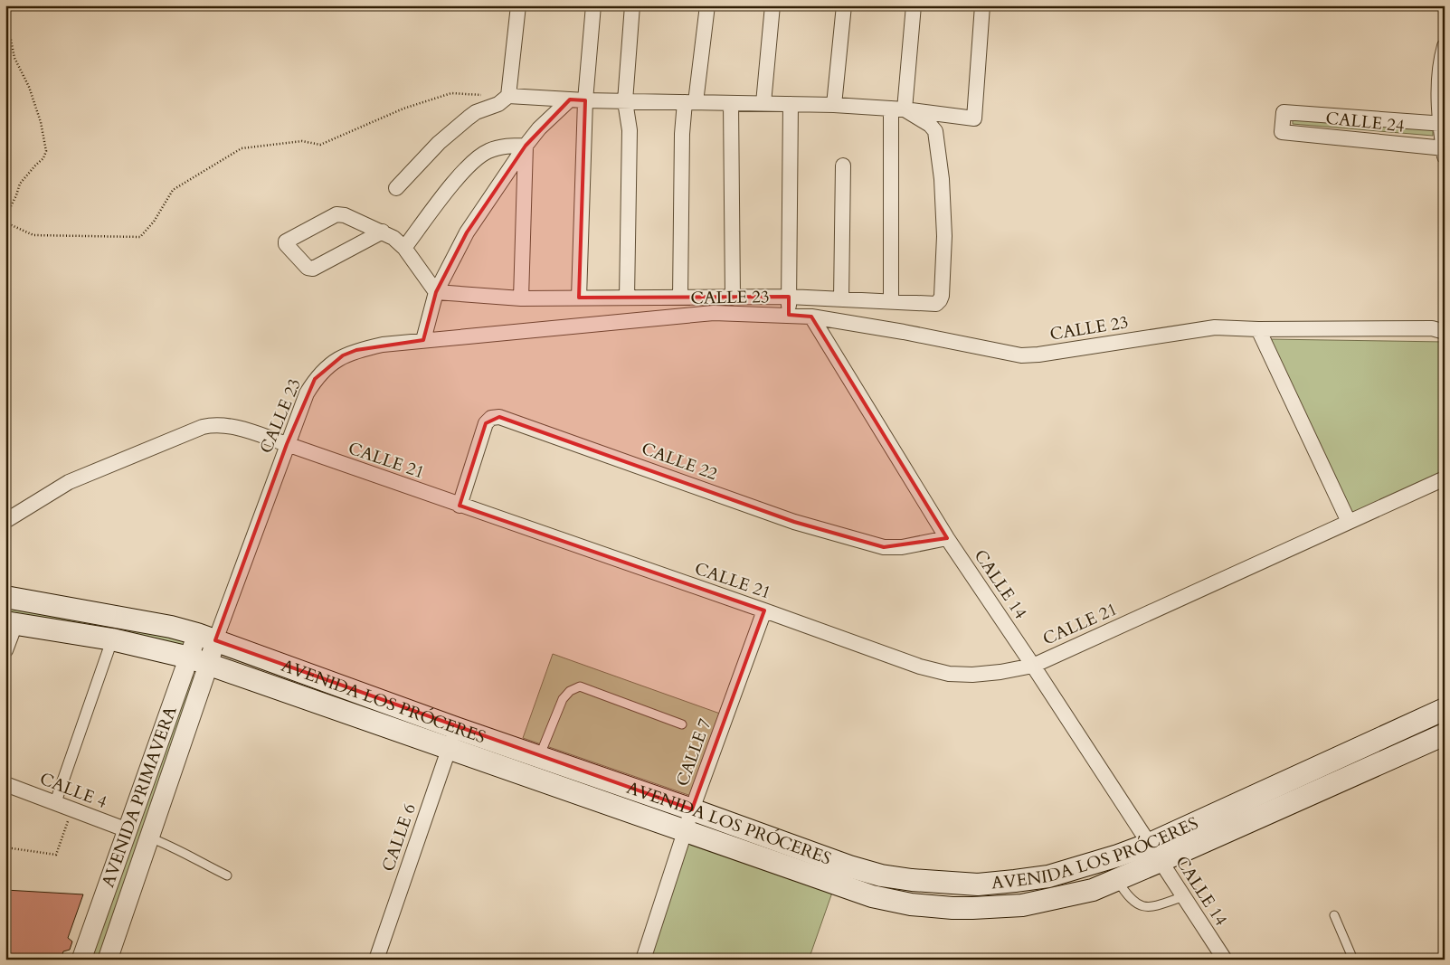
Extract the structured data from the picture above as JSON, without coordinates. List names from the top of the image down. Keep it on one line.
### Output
{"streets":{"main road":["AVENIDA LOS PRÓCERES"],"street":["CALLE 24","CALLE 23","CALLE 21","CALLE 22","CALLE 14","CALLE 7","CALLE 4","AVENIDA PRIMAVERA","CALLE 6"]},"crossings":[["CALLE 23","CALLE 21"],["CALLE 23","CALLE 14"],["CALLE 23","AVENIDA LOS PRÓCERES"],["CALLE 23","AVENIDA PRIMAVERA"],["CALLE 21","CALLE 22"],["CALLE 21","CALLE 14"],["CALLE 21","CALLE 7"],["CALLE 22","CALLE 14"],["CALLE 14","AVENIDA LOS PRÓCERES"],["AVENIDA LOS PRÓCERES","CALLE 7"],["AVENIDA LOS PRÓCERES","AVENIDA PRIMAVERA"],["AVENIDA LOS PRÓCERES","CALLE 6"],["CALLE 4","AVENIDA PRIMAVERA"]]}
